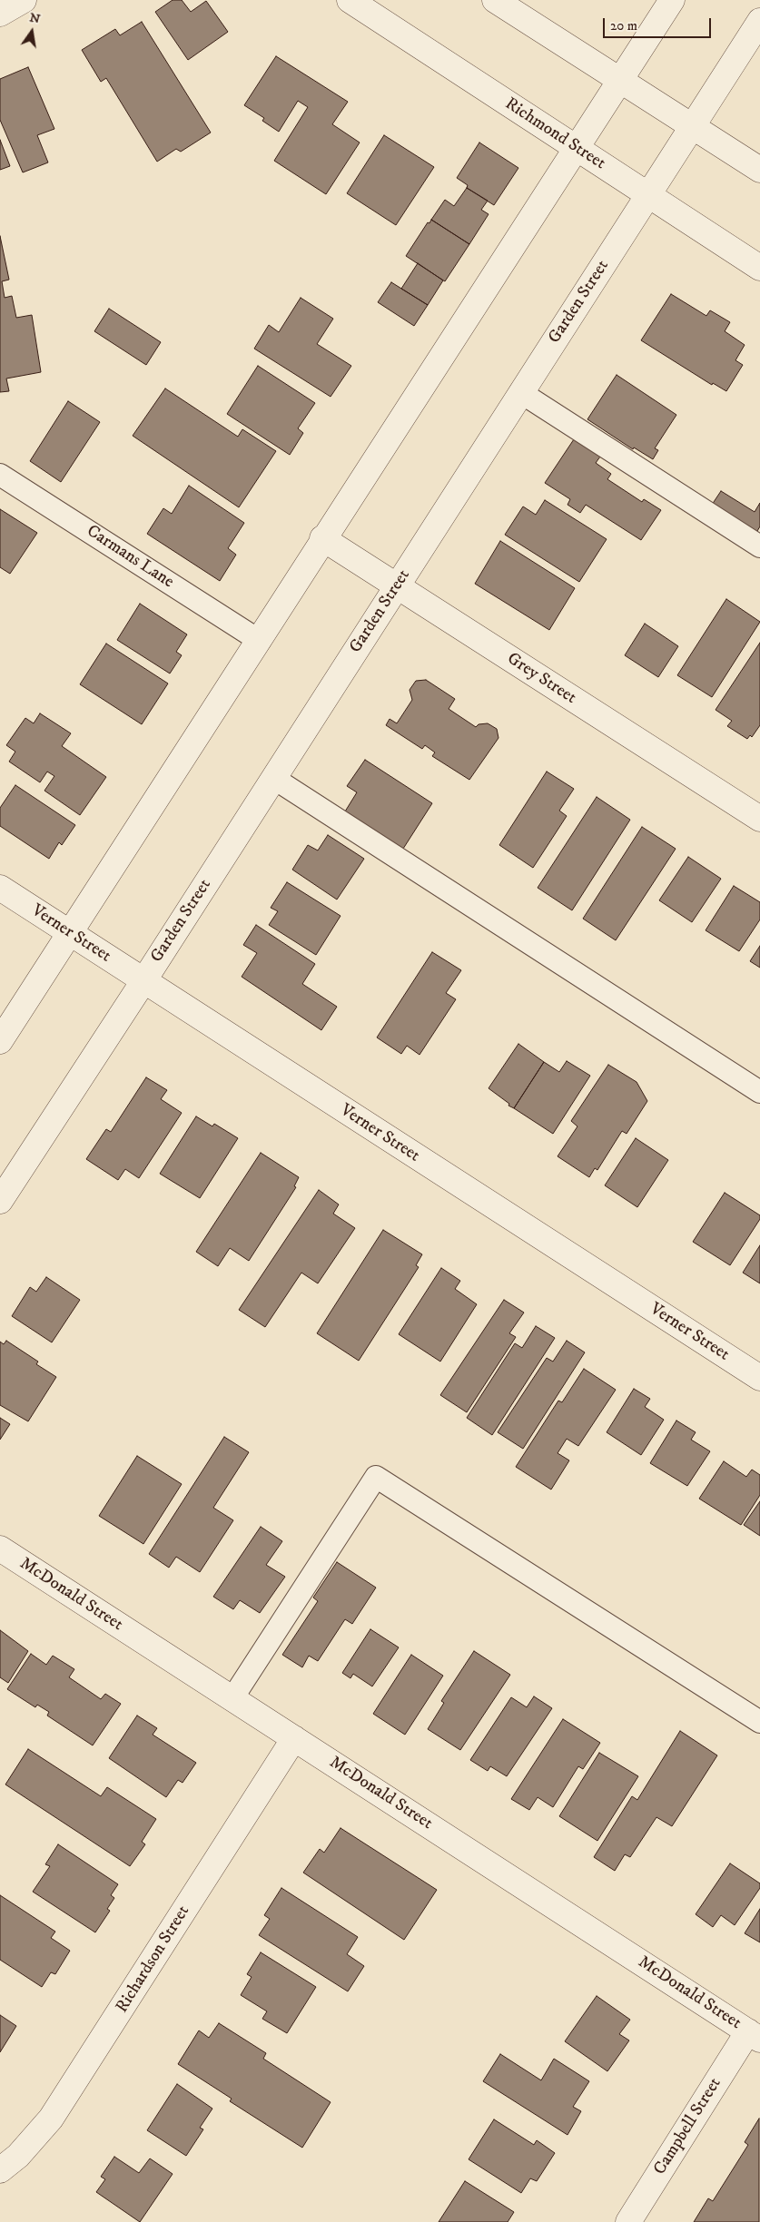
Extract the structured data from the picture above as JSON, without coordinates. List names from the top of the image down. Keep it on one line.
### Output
{"streets":{"street":["Richmond Street","Garden Street","Grey Street","Verner Street","McDonald Street","Richardson Street","Campbell Street"],"lane":["Carmans Lane"]},"crossings":[["Richmond Street","Garden Street"],["Garden Street","Grey Street"],["Garden Street","Verner Street"],["McDonald Street","Richardson Street"],["McDonald Street","Campbell Street"]],"scale_bar":"20 m","north":"top"}
